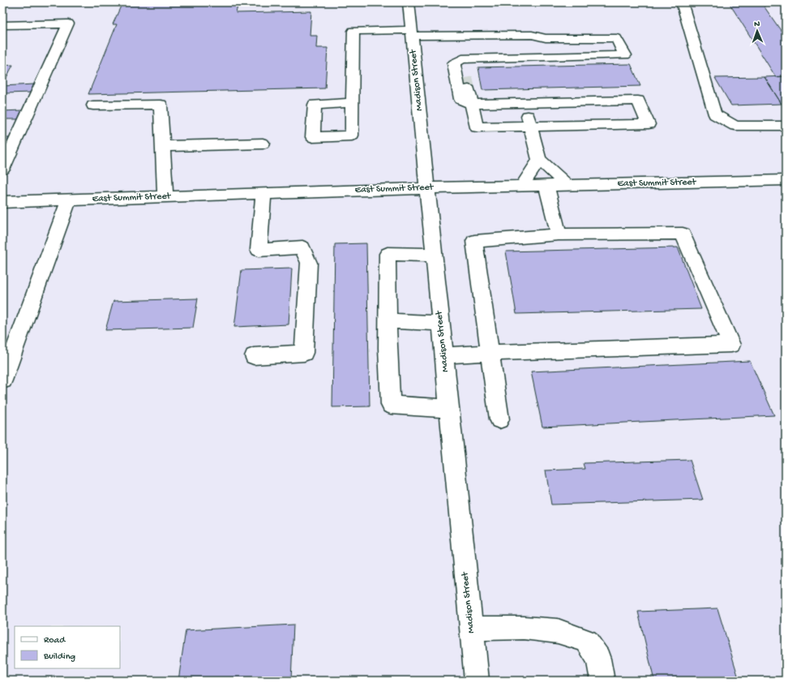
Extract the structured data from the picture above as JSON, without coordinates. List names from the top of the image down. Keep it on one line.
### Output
{"streets":{"street":["Madison Street","East Summit Street"]},"crossings":[["Madison Street","East Summit Street"]],"legend":["Road","Building"],"north":"top"}
